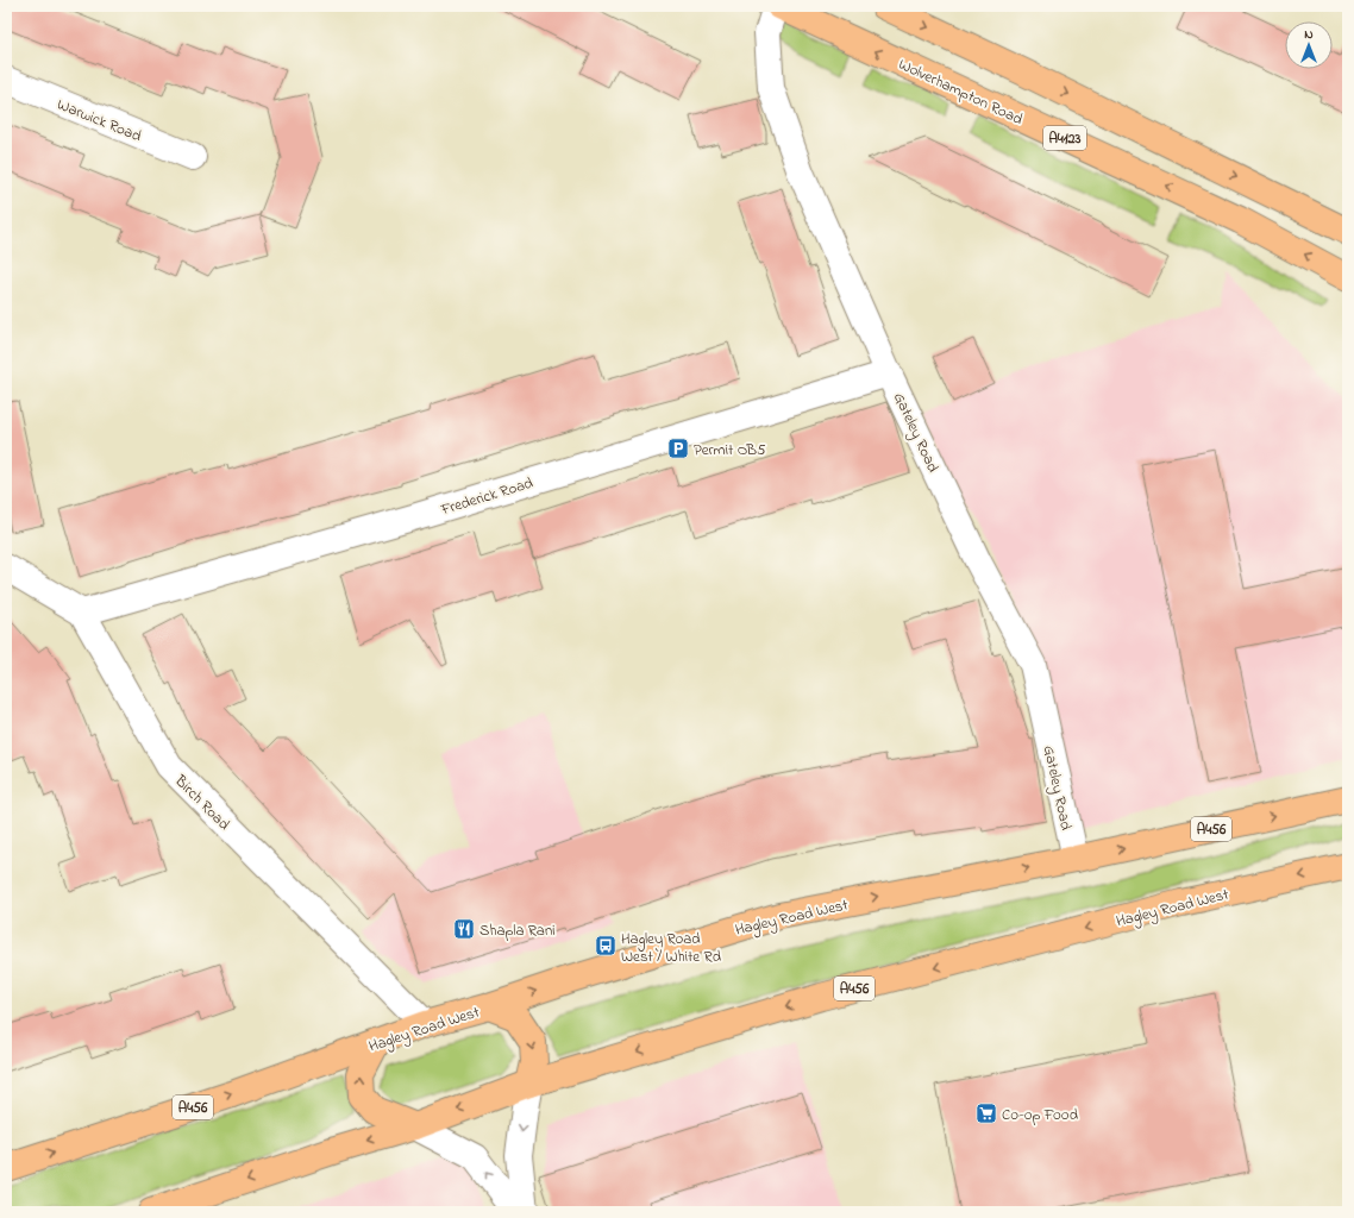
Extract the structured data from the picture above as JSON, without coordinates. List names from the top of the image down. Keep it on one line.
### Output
{"streets":{"highway":["Wolverhampton Road","A4123","A456","Hagley Road West"],"street":["Warwick Road","Gateley Road","Frederick Road","Birch Road"]},"crossings":[["Wolverhampton Road","Gateley Road"],["Gateley Road","Frederick Road"],["Gateley Road","Hagley Road West"],["Frederick Road","Birch Road"],["Birch Road","Hagley Road West"]],"places":{"parking":["Permit OB5"],"restaurant":["Shapla Rani"],"bus stop":["Hagley Road West / White Rd"],"supermarket":["Co-op Food"]},"north":"top"}
